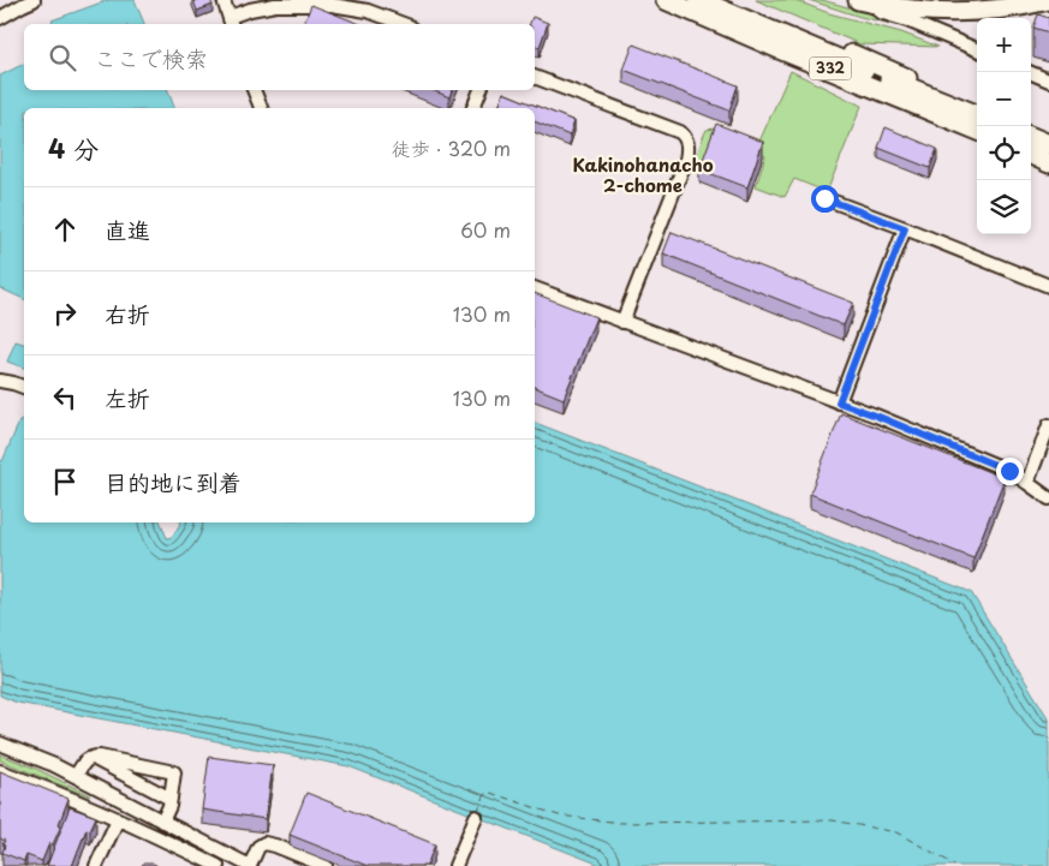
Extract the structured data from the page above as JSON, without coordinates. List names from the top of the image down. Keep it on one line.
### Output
{"streets":{"highway":["332"]},"districts":["Kakinohanacho 2-chome"],"page":{"map_buttons":["+","−"],"search":"ここで検索","heading":["4 分","徒歩 · 320 m"],"list":[["直進","60 m"],["右折","130 m"],["左折","130 m"],"目的地に到着"]}}
